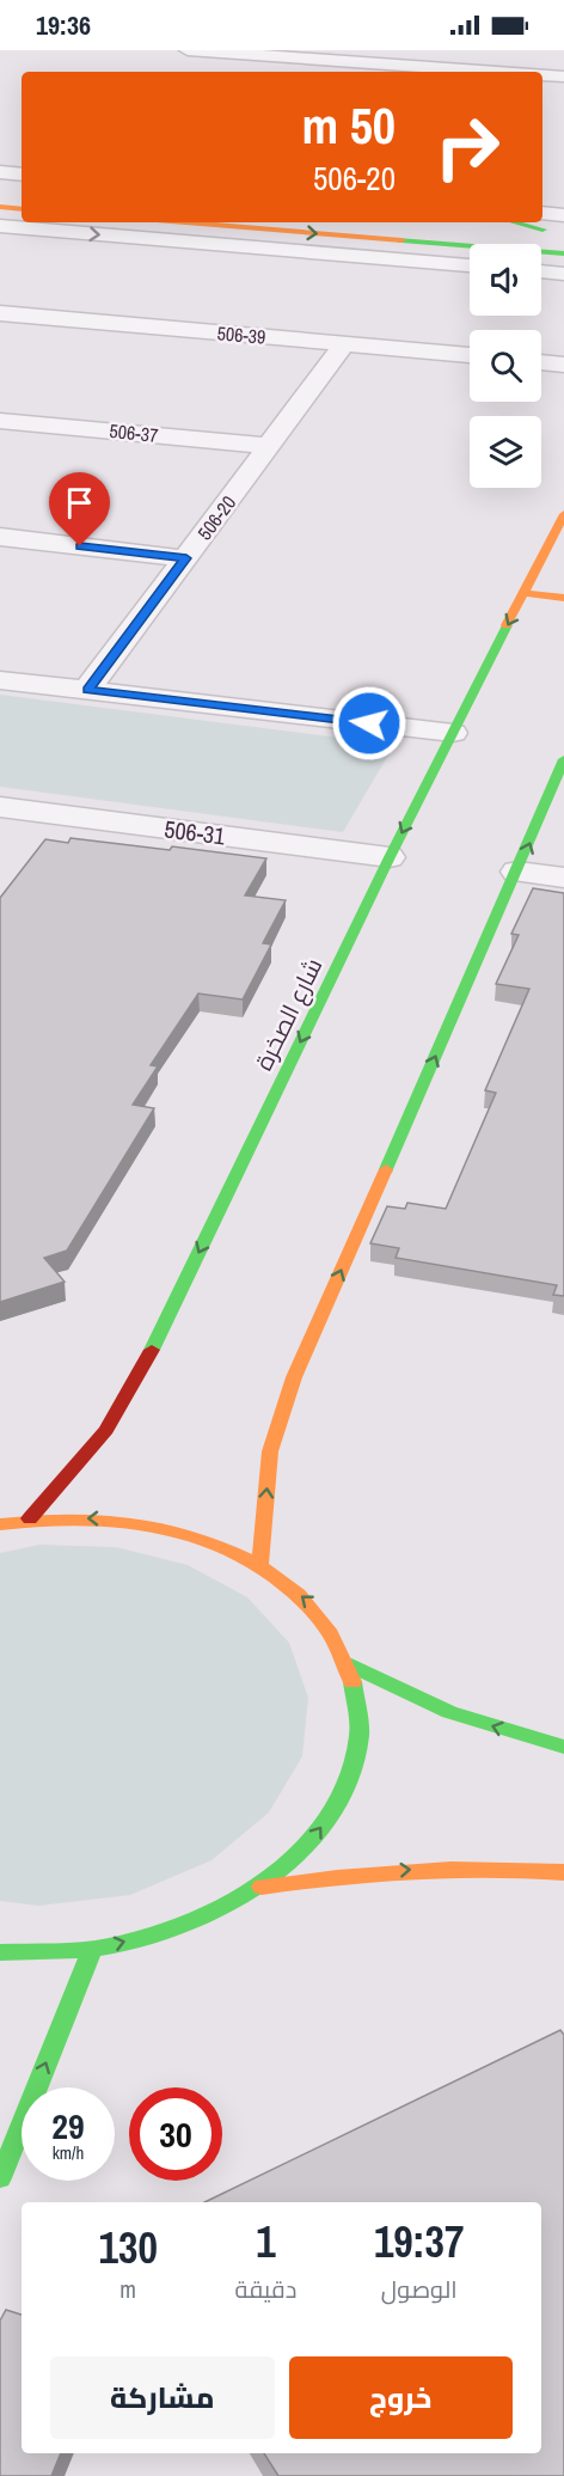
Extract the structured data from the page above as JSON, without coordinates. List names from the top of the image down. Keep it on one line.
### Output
{"streets":{"street":["506-39","506-37","506-20","506-31","شارع الصخرة"]},"crossings":[["506-39","506-20"],["506-37","506-20"],["506-31","شارع الصخرة"]],"page":{"status":"19:36","turn":["50 m","506-20"],"speed":"29 km/h","limit":"30","eta":["19:37","الوصول","1","دقيقة","130","m"],"buttons":["خروج","مشاركة"]}}
